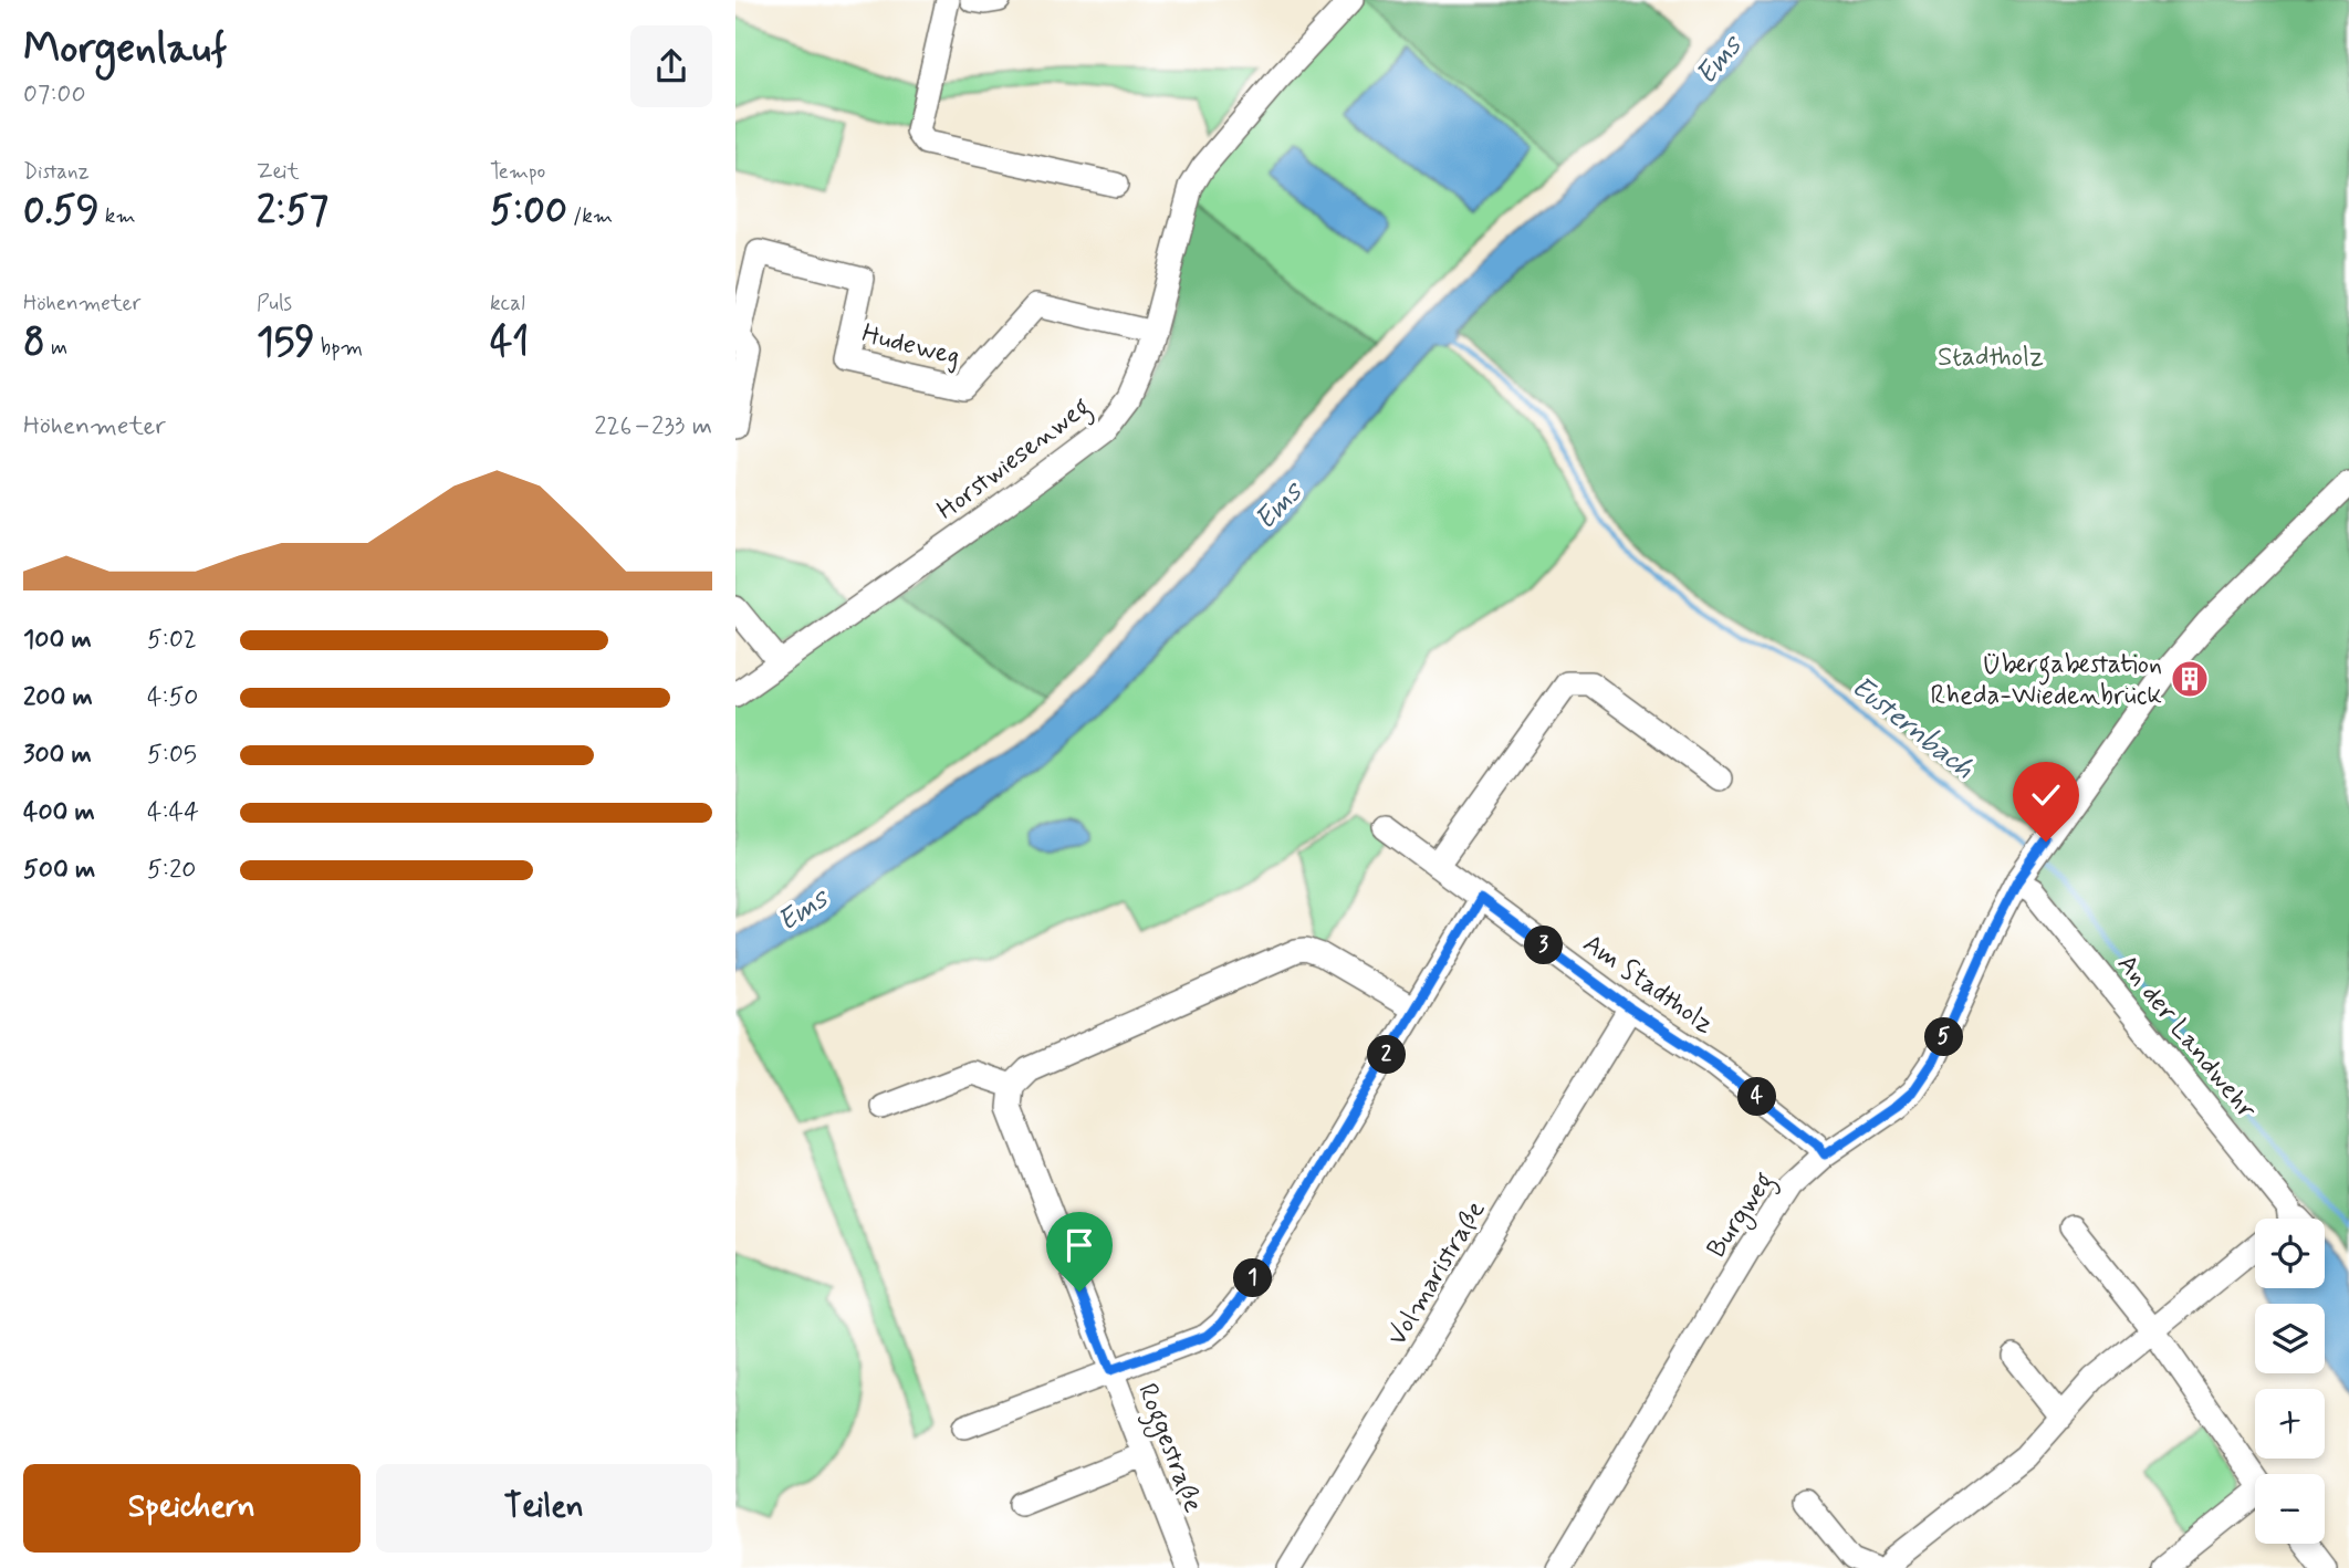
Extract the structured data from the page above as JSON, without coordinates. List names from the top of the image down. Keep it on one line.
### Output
{"streets":{"street":["Hudeweg","Horstwiesenweg","Am Stadtholz","An der Landwehr","Burgweg","Volmaristraße","Roggestraße"]},"crossings":[["Hudeweg","Horstwiesenweg"],["Am Stadtholz","Burgweg"],["Am Stadtholz","Volmaristraße"],["An der Landwehr","Burgweg"]],"water":["Ems","Eusternbach"],"parks":["Stadtholz"],"places":{"building":["Übergabestation Rheda-Wiedenbrück"]},"page":{"heading":["Morgenlauf","07:00"],"stats":[["Distanz","0.59 km"],["Zeit","2:57"],["Tempo","5:00 /km"],["Höhenmeter","8 m"],["Puls","159 bpm"],["kcal","41"]],"chart":["Höhenmeter","226–233 m"],"list":[{"name":"100 m","note":"5:02"},{"name":"200 m","note":"4:50"},{"name":"300 m","note":"5:05"},{"name":"400 m","note":"4:44"},{"name":"500 m","note":"5:20"}],"pins":["3","5","2","4","1"],"map_buttons":["+","−"],"buttons":["Speichern","Teilen"]}}
